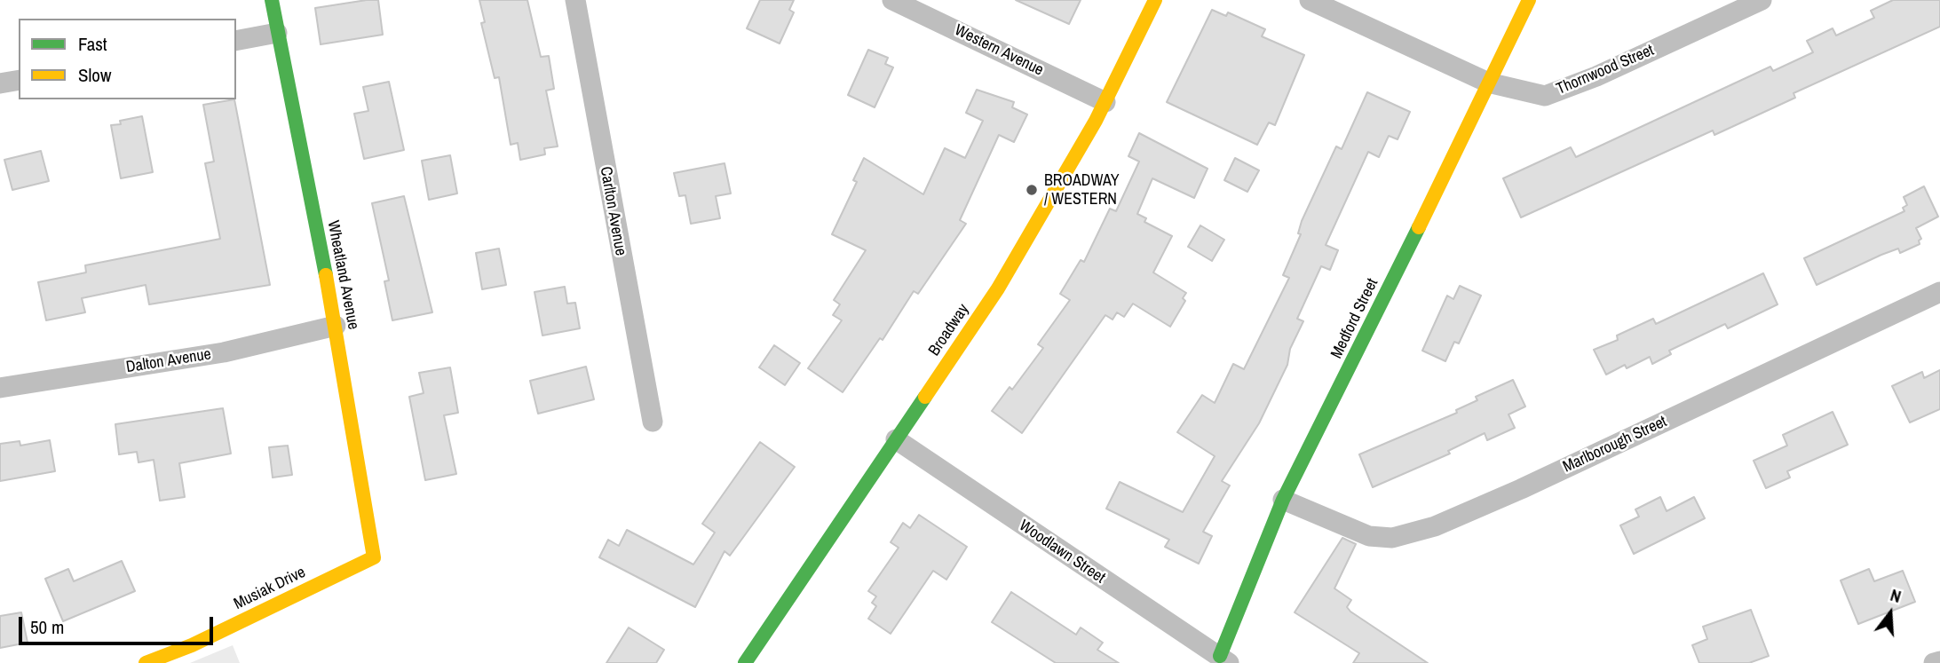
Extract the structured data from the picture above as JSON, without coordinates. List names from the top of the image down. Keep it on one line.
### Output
{"streets":{"street":["Western Avenue","Thornwood Street","Carlton Avenue","Wheatland Avenue","Medford Street","Broadway","Dalton Avenue","Marlborough Street","Woodlawn Street","Musiak Drive"]},"crossings":[["Western Avenue","Broadway"],["Thornwood Street","Medford Street"],["Wheatland Avenue","Dalton Avenue"],["Wheatland Avenue","Musiak Drive"],["Medford Street","Marlborough Street"],["Medford Street","Woodlawn Street"],["Broadway","Woodlawn Street"]],"places":["BROADWAY / WESTERN"],"legend":["Fast","Slow"],"scale_bar":"50 m","north":"top"}
